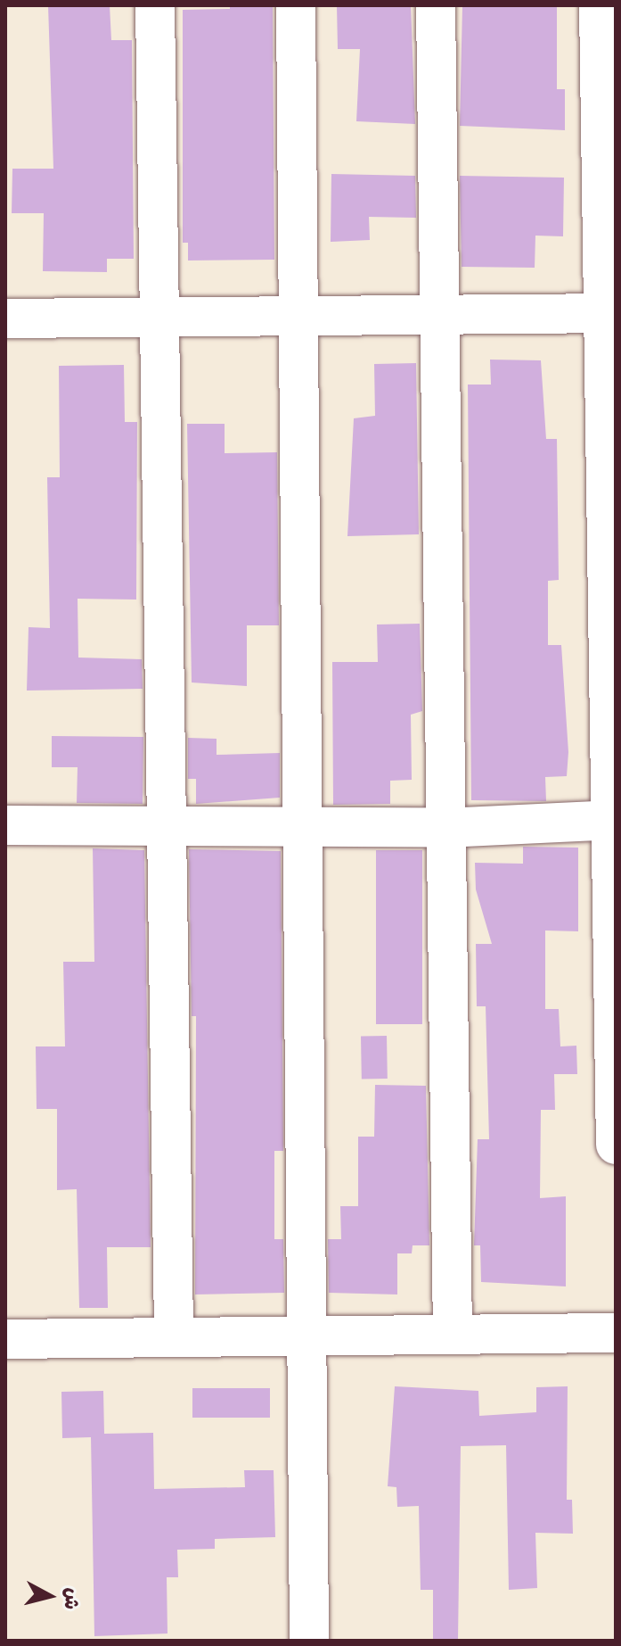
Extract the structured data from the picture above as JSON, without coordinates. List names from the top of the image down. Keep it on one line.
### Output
{"north":"right"}
